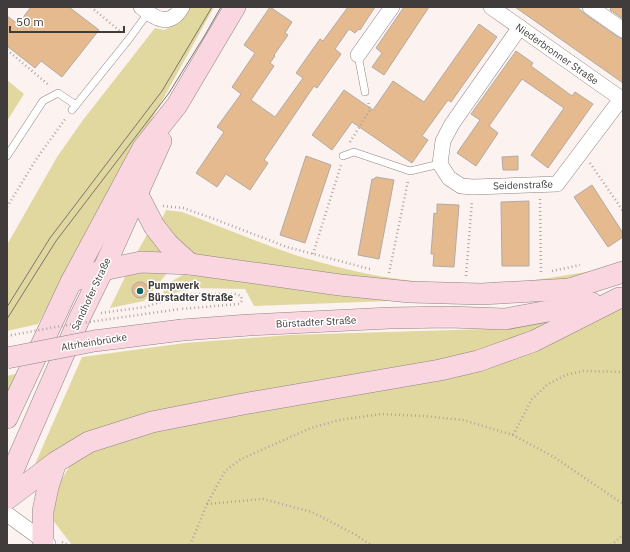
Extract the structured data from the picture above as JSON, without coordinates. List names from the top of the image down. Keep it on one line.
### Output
{"streets":{"main road":["Sandhofer Straße","Bürstadter Straße","Altrheinbrücke"],"street":["Niederbronner Straße","Seidenstraße"]},"crossings":[["Niederbronner Straße","Seidenstraße"],["Bürstadter Straße","Altrheinbrücke"]],"places":["Pumpwerk Bürstadter Straße"],"scale_bar":"50 m"}
